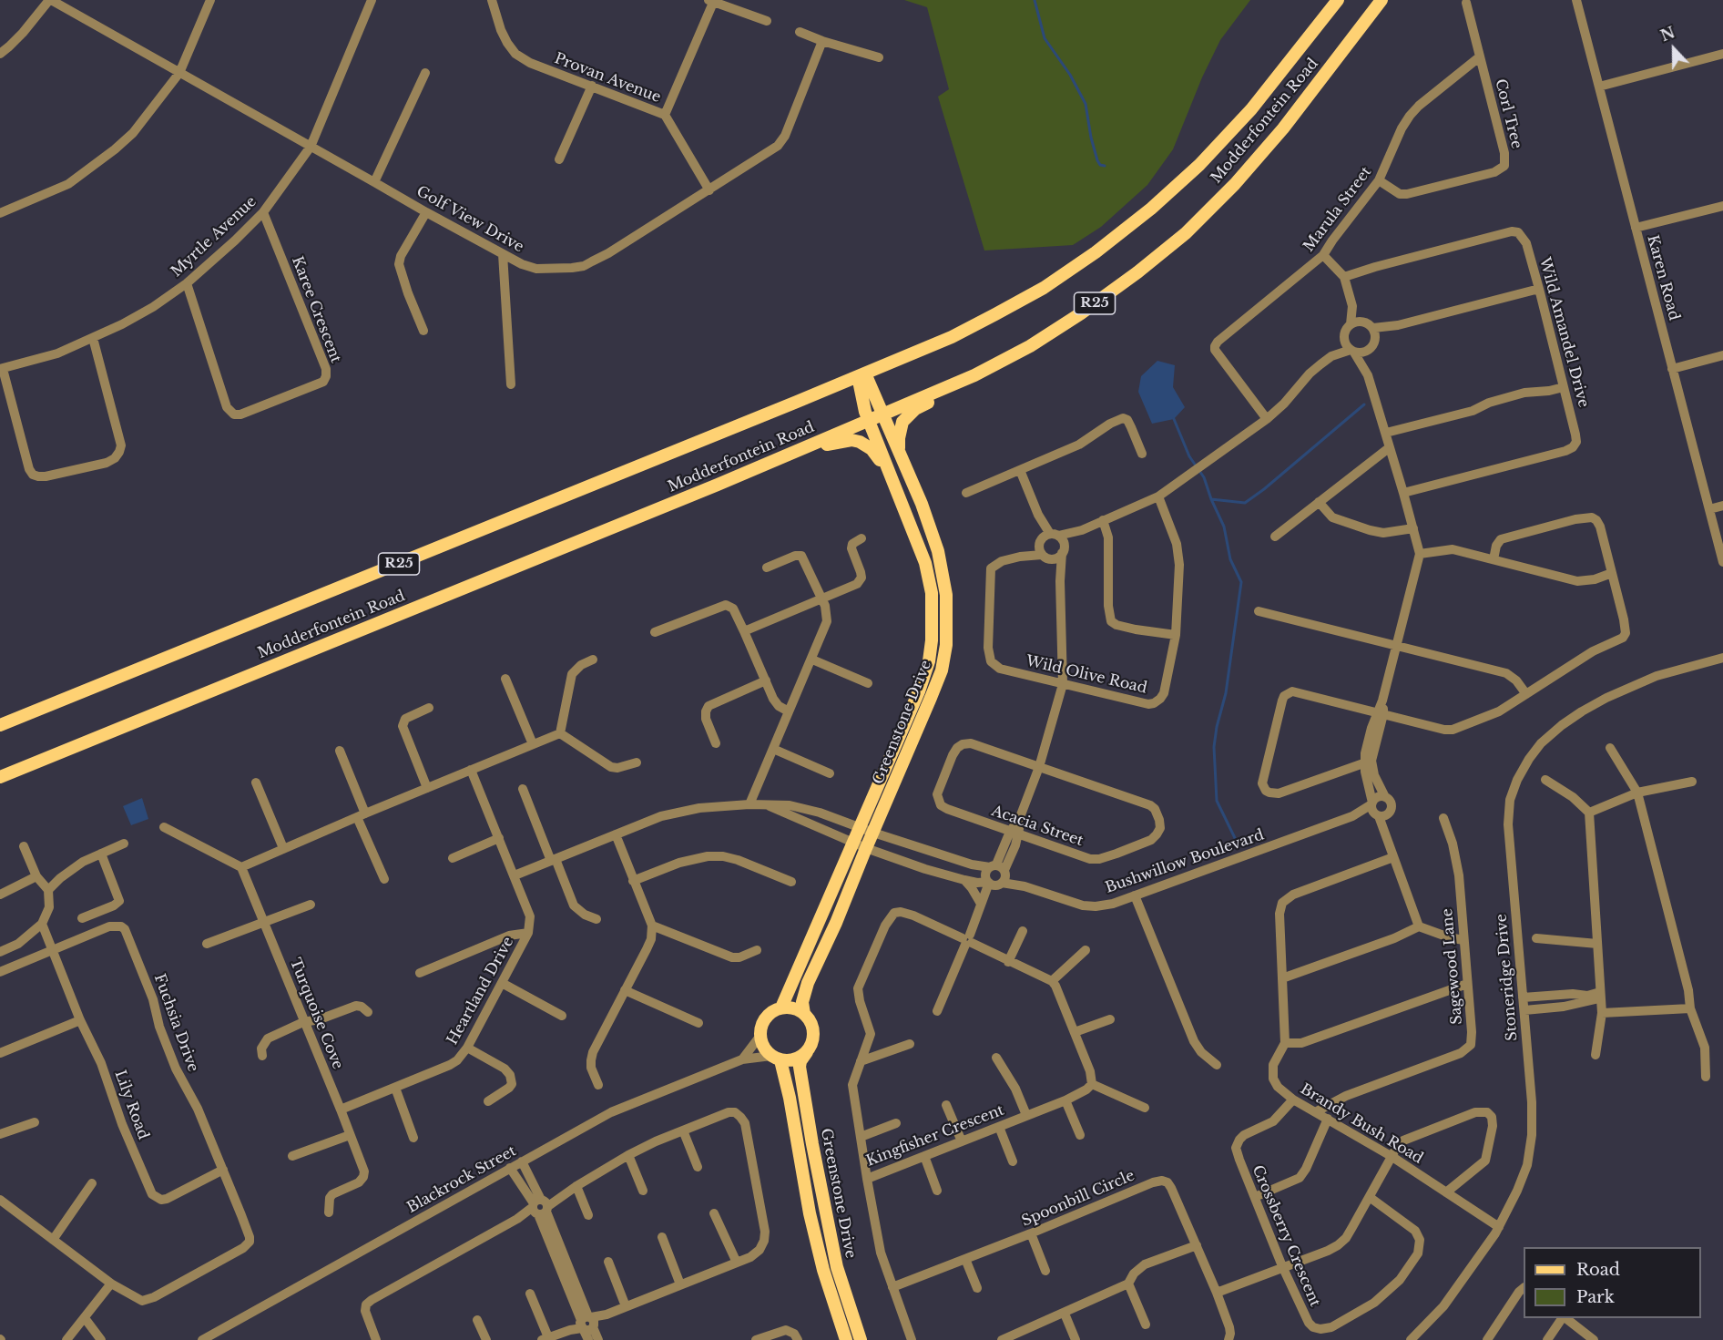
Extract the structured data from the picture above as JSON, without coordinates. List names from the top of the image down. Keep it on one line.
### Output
{"streets":{"main road":["Modderfontein Road","R25","Greenstone Drive"],"street":["Provan Avenue","Corl Tree","Marula Street","Golf View Drive","Myrtle Avenue","Karen Road","Karee Crescent","Wild Amandel Drive","Wild Olive Road","Acacia Street","Bushwillow Boulevard","Sagewood Lane","Stoneridge Drive","Heartland Drive","Turquoise Cove","Fuchsia Drive","Lily Road","Brandy Bush Road","Kingfisher Crescent","Blackrock Street","Spoonbill Circle","Crossberry Crescent"]},"crossings":[["Provan Avenue","Golf View Drive"],["Corl Tree","Marula Street"],["Modderfontein Road","Greenstone Drive"],["Golf View Drive","Myrtle Avenue"],["Myrtle Avenue","Karee Crescent"],["Greenstone Drive","Bushwillow Boulevard"],["Greenstone Drive","Blackrock Street"],["Bushwillow Boulevard","Heartland Drive"],["Sagewood Lane","Brandy Bush Road"],["Stoneridge Drive","Brandy Bush Road"],["Heartland Drive","Turquoise Cove"],["Fuchsia Drive","Lily Road"],["Brandy Bush Road","Crossberry Crescent"]],"legend":["Road","Park"],"north":"top"}
